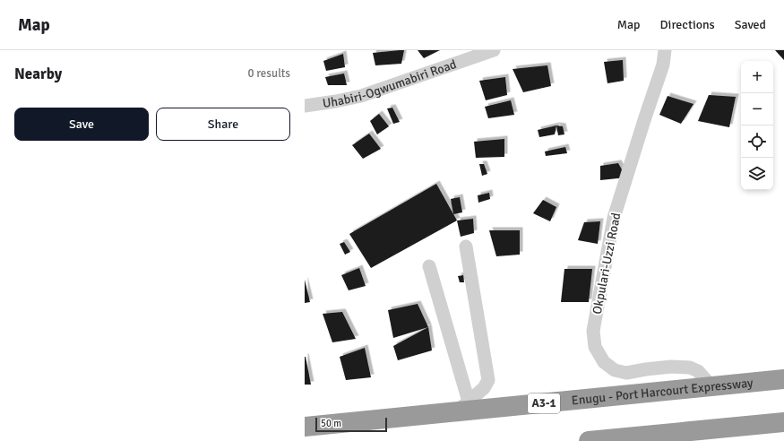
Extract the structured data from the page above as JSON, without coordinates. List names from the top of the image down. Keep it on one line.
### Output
{"streets":{"highway":["Enugu - Port Harcourt Expressway","A3-1"],"street":["Uhabiri-Ogwumabiri Road","Okpulari-Uzzi Road"]},"crossings":[["Okpulari-Uzzi Road","Enugu - Port Harcourt Expressway"]],"scale_bar":"50 m","page":{"header":"Map","nav":["Map","Directions","Saved"],"heading":["Nearby","0 results"],"map_buttons":["+","−"],"buttons":["Save","Share"],"scale":"50 m"}}
